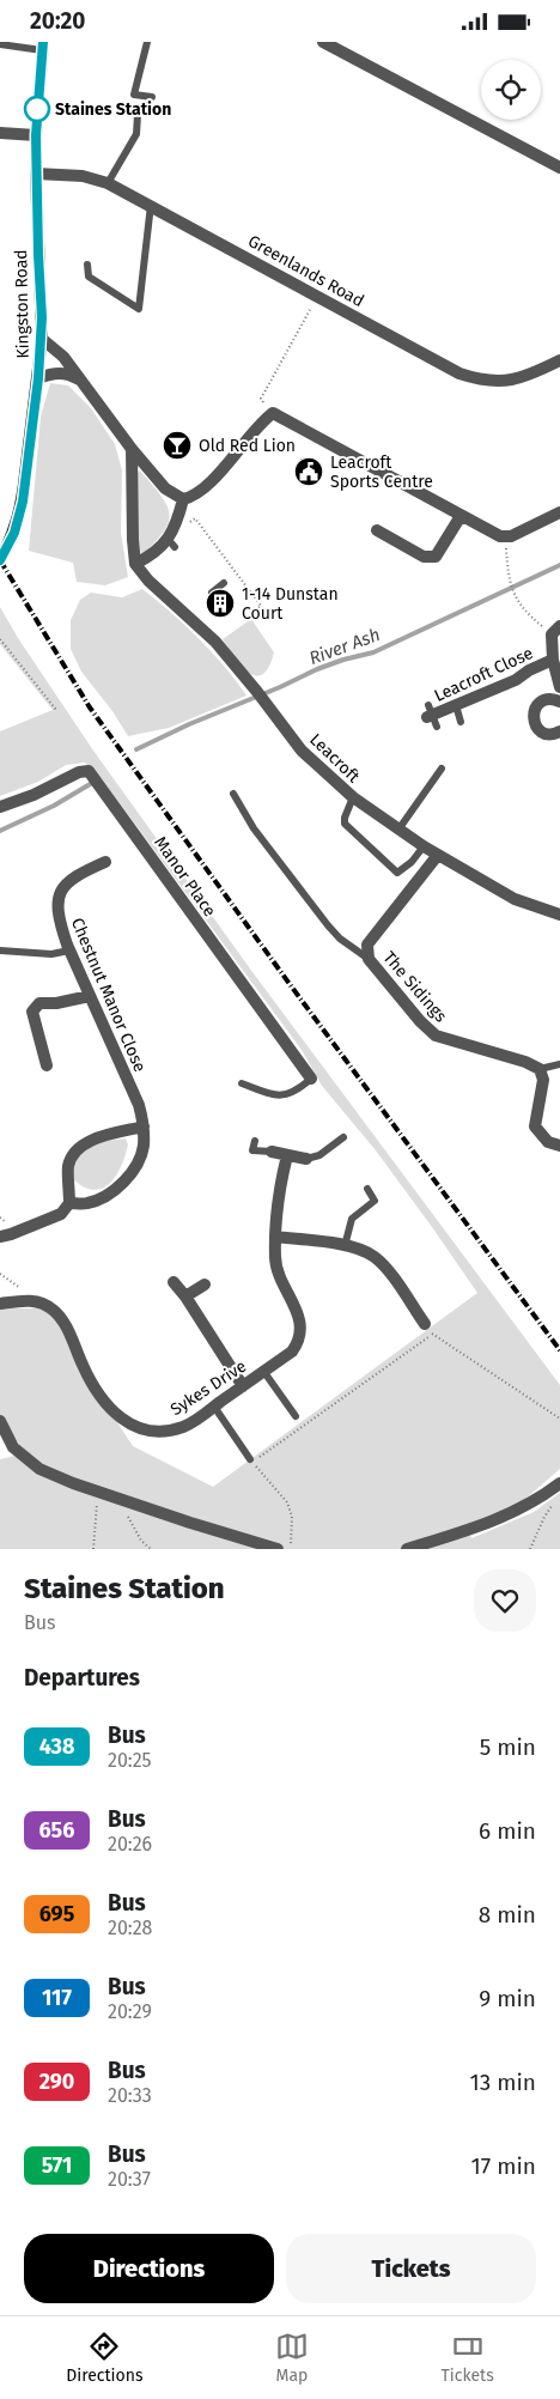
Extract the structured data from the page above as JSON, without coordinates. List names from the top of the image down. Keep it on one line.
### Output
{"streets":{"street":["Greenlands Road","Kingston Road","Leacroft Close","Leacroft","Manor Place","The Sidings","Chestnut Manor Close","Sykes Drive"]},"crossings":[["Greenlands Road","Kingston Road"],["Leacroft","The Sidings"]],"water":["River Ash"],"places":{"other":["Staines Station"],"bar":["Old Red Lion"],"public building":["Leacroft Sports Centre"],"building":["1-14 Dunstan Court"]},"lines":["bus line 438"],"page":{"status":"20:20","heading":[["Staines Station","Bus"],"Departures"],"list":[{"mark":"438","name":"Bus","note":"20:25","value":"5 min"},{"mark":"656","name":"Bus","note":"20:26","value":"6 min"},{"mark":"695","name":"Bus","note":"20:28","value":"8 min"},{"mark":"117","name":"Bus","note":"20:29","value":"9 min"},{"mark":"290","name":"Bus","note":"20:33","value":"13 min"},{"mark":"571","name":"Bus","note":"20:37","value":"17 min"}],"buttons":["Directions","Tickets"],"tabs":["Directions","Map","Tickets"]}}
